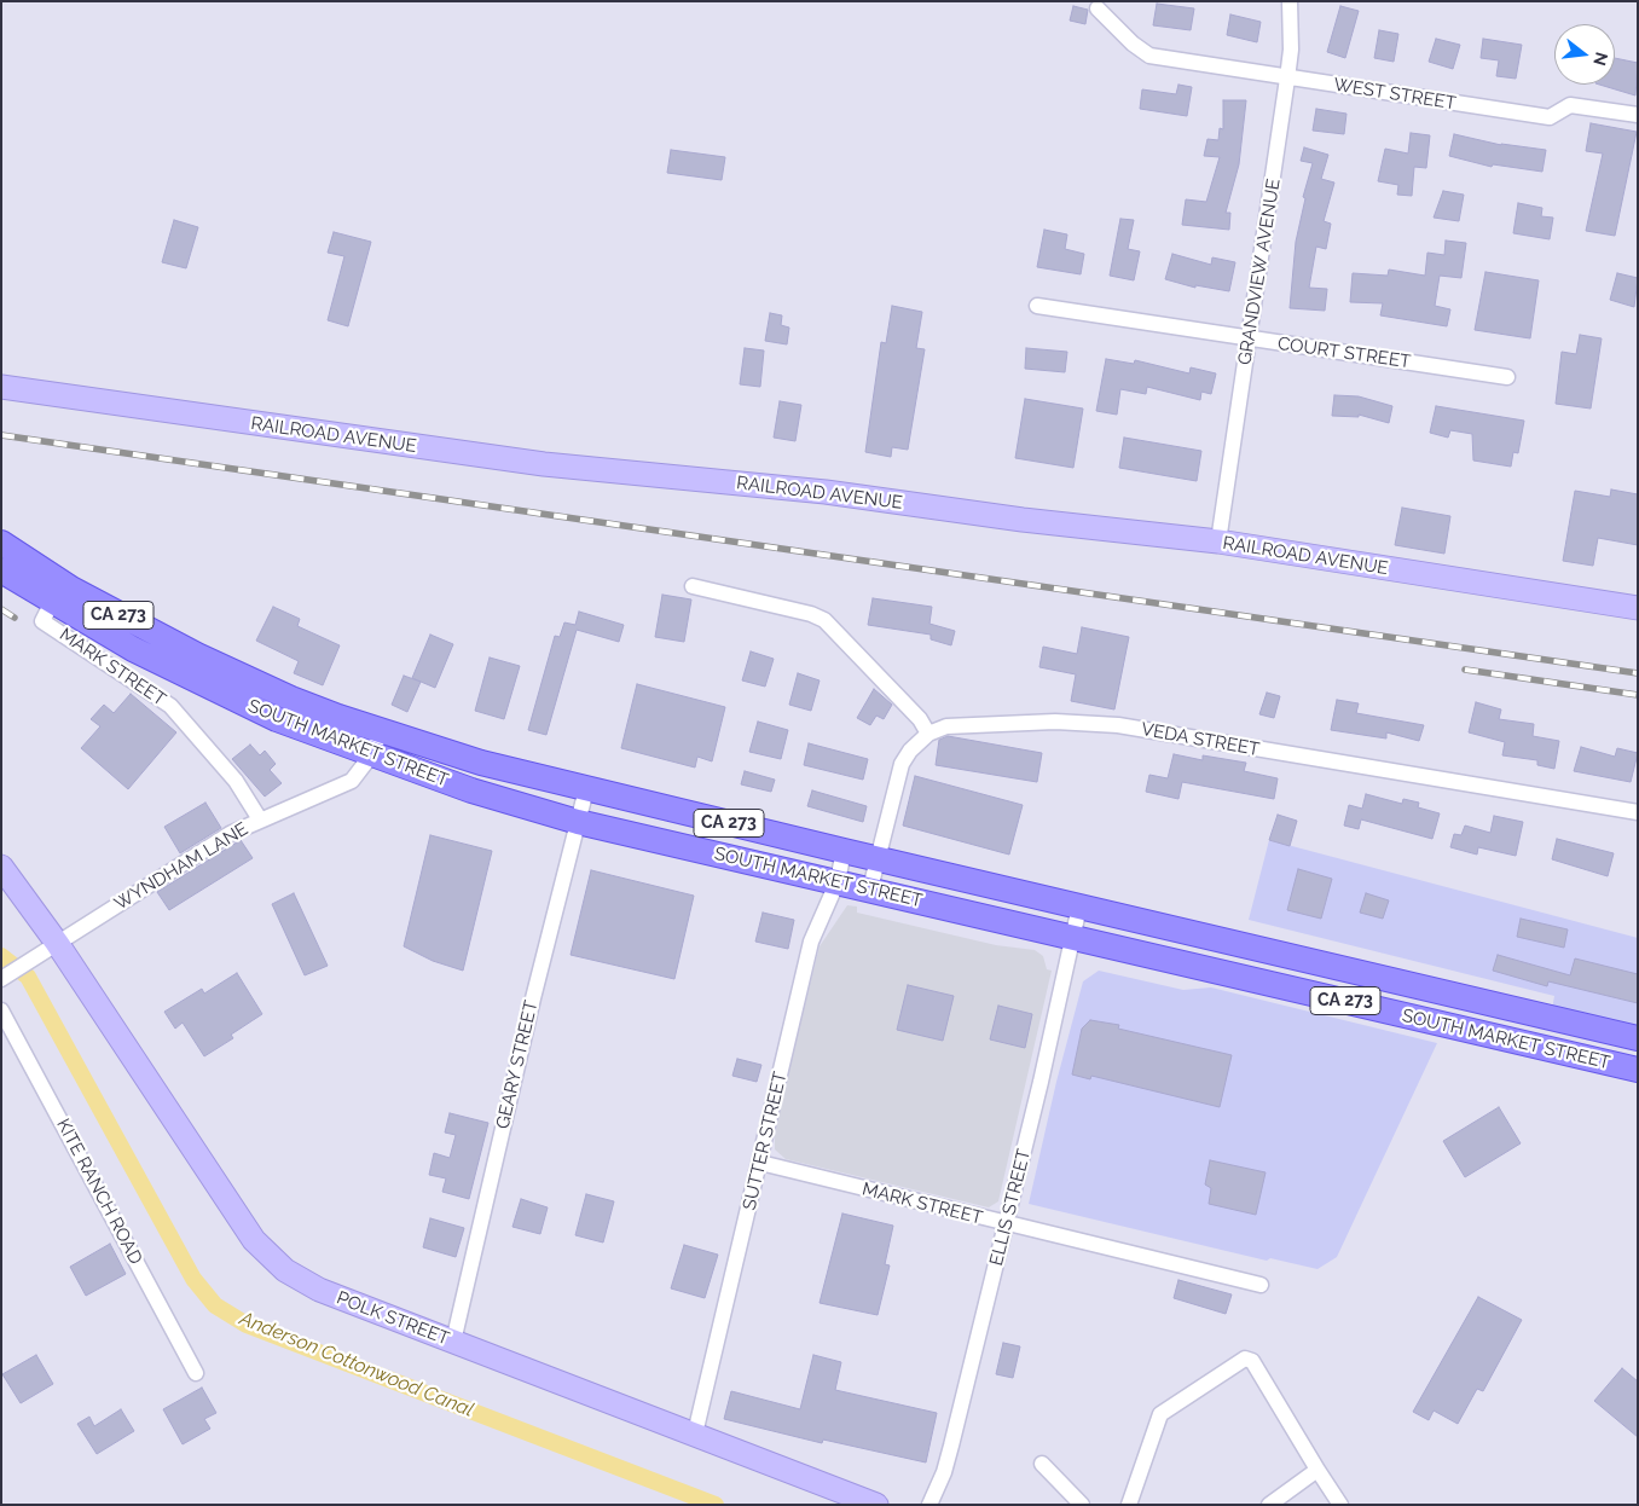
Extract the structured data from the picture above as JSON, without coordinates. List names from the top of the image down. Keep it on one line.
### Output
{"streets":{"main road":["RAILROAD AVENUE","CA 273","SOUTH MARKET STREET","POLK STREET"],"street":["WEST STREET","GRANDVIEW AVENUE","COURT STREET","MARK STREET","VEDA STREET","WYNDHAM LANE","GEARY STREET","SUTTER STREET","KITE RANCH ROAD","ELLIS STREET"]},"crossings":[["WEST STREET","GRANDVIEW AVENUE"],["GRANDVIEW AVENUE","COURT STREET"],["GRANDVIEW AVENUE","RAILROAD AVENUE"],["MARK STREET","SOUTH MARKET STREET"],["MARK STREET","WYNDHAM LANE"],["MARK STREET","SUTTER STREET"],["MARK STREET","ELLIS STREET"],["VEDA STREET","SOUTH MARKET STREET"],["SOUTH MARKET STREET","WYNDHAM LANE"],["SOUTH MARKET STREET","GEARY STREET"],["SOUTH MARKET STREET","SUTTER STREET"],["SOUTH MARKET STREET","ELLIS STREET"],["WYNDHAM LANE","POLK STREET"],["GEARY STREET","POLK STREET"],["SUTTER STREET","POLK STREET"]],"water":["Anderson Cottonwood Canal"],"north":"right"}
